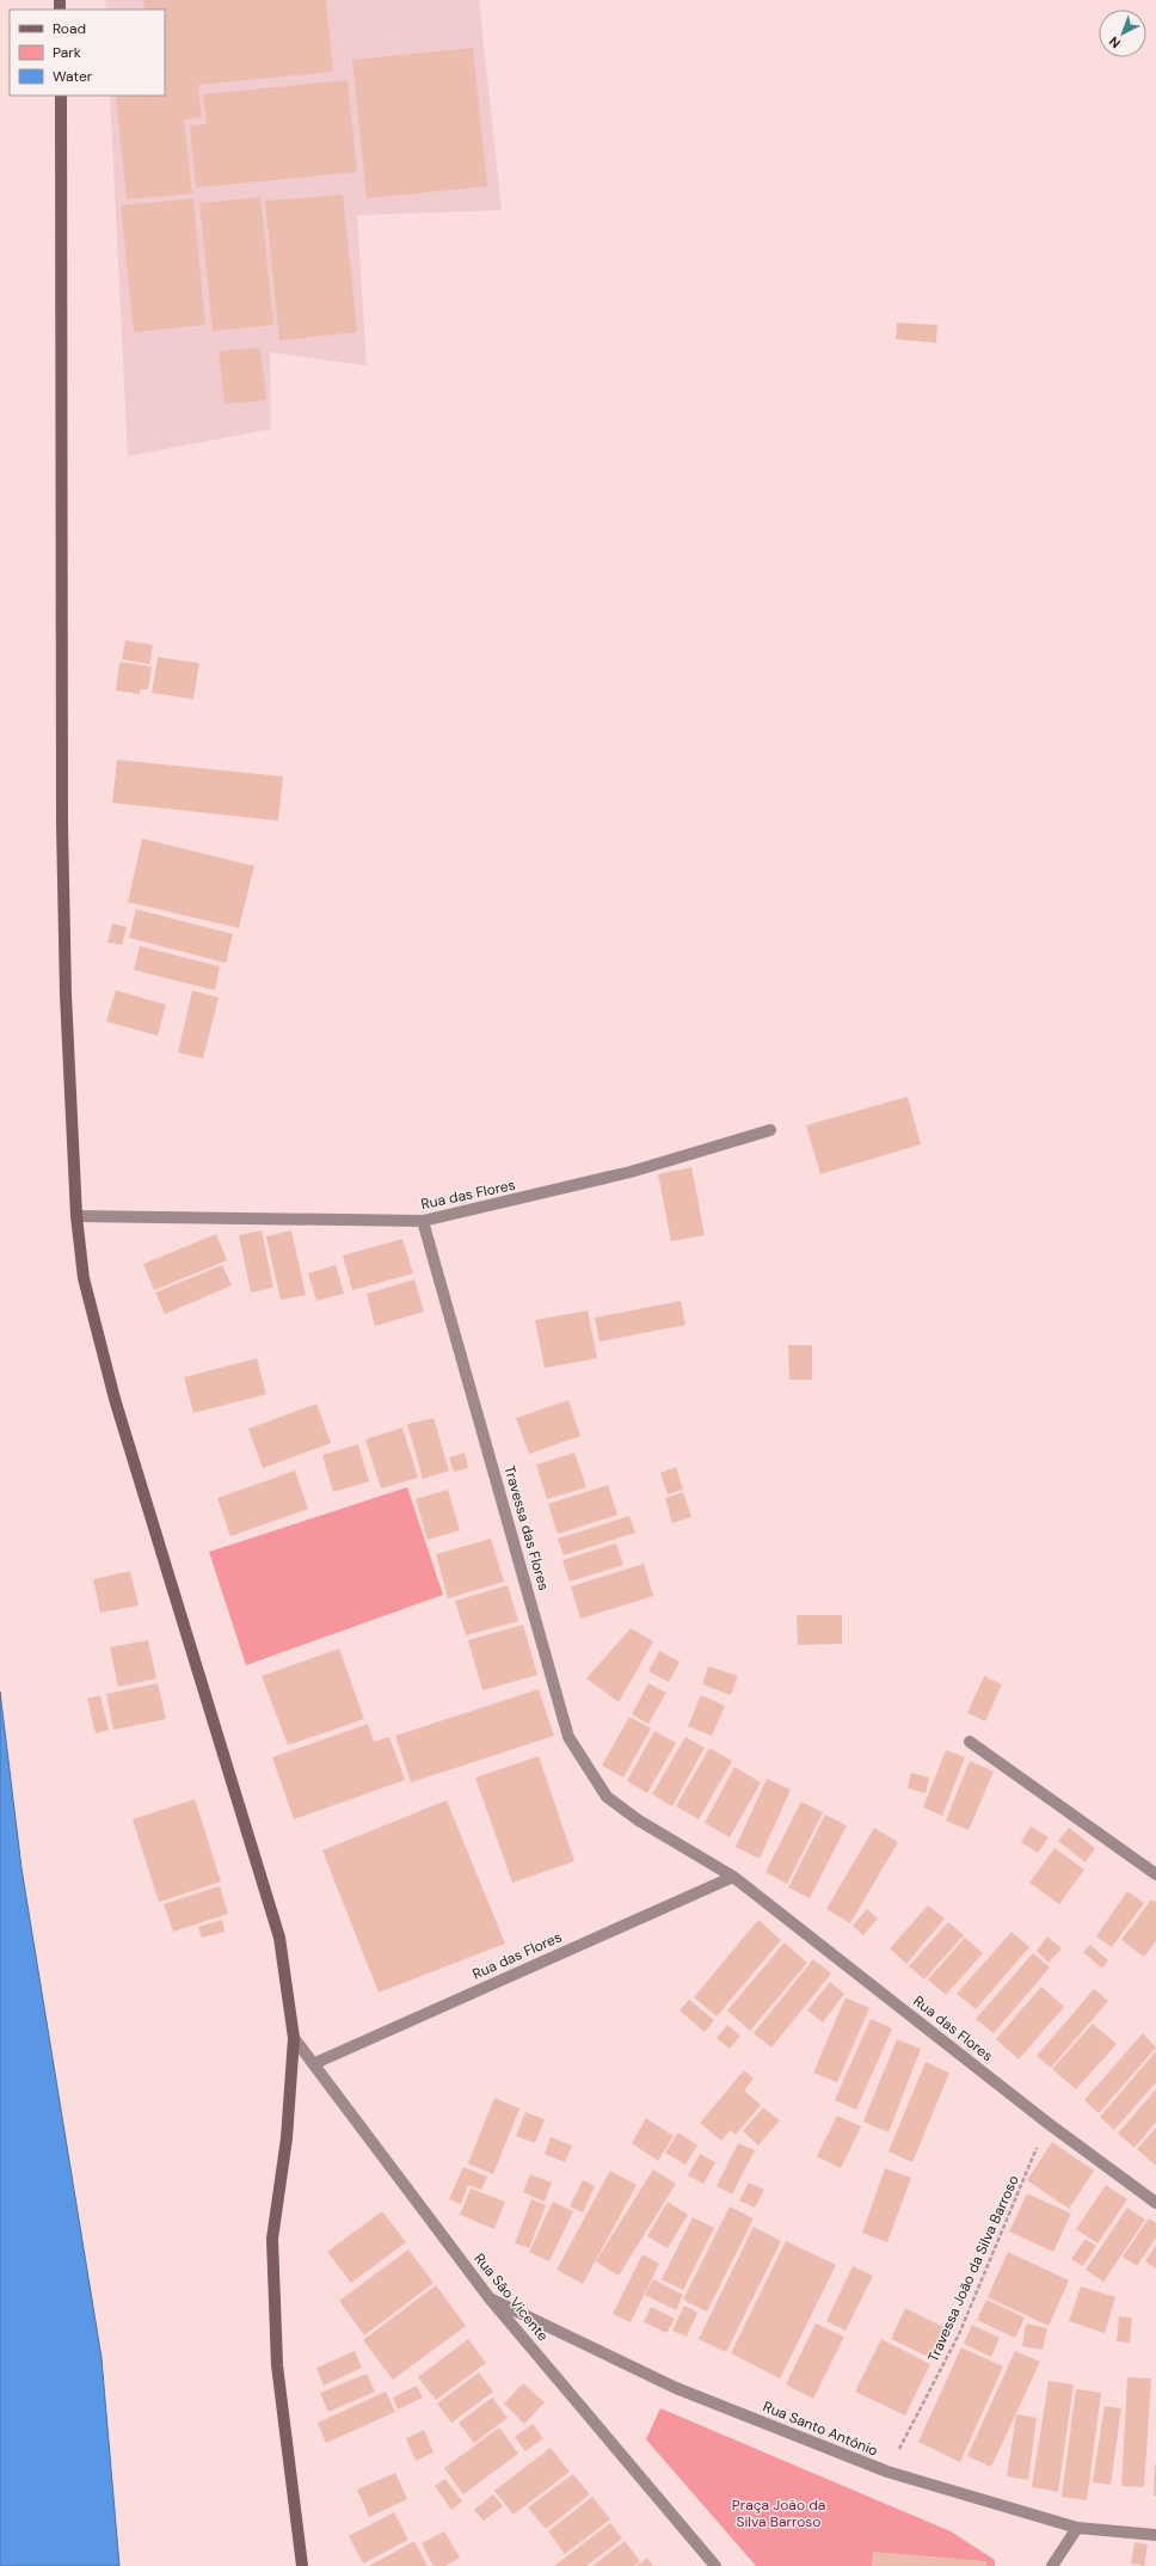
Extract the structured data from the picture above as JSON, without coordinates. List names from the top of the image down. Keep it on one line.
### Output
{"streets":{"street":["Rua das Flores","Travessa das Flores","Rua São Vicente","Rua Santo Antônio"],"path":["Travessa João da Silva Barroso"]},"crossings":[["Rua das Flores","Travessa das Flores"],["Rua das Flores","Travessa João da Silva Barroso"],["Rua das Flores","Rua São Vicente"],["Travessa João da Silva Barroso","Rua Santo Antônio"],["Rua São Vicente","Rua Santo Antônio"]],"parks":["Praça João da Silva Barroso"],"legend":["Road","Park","Water"],"north":"bottom left"}
